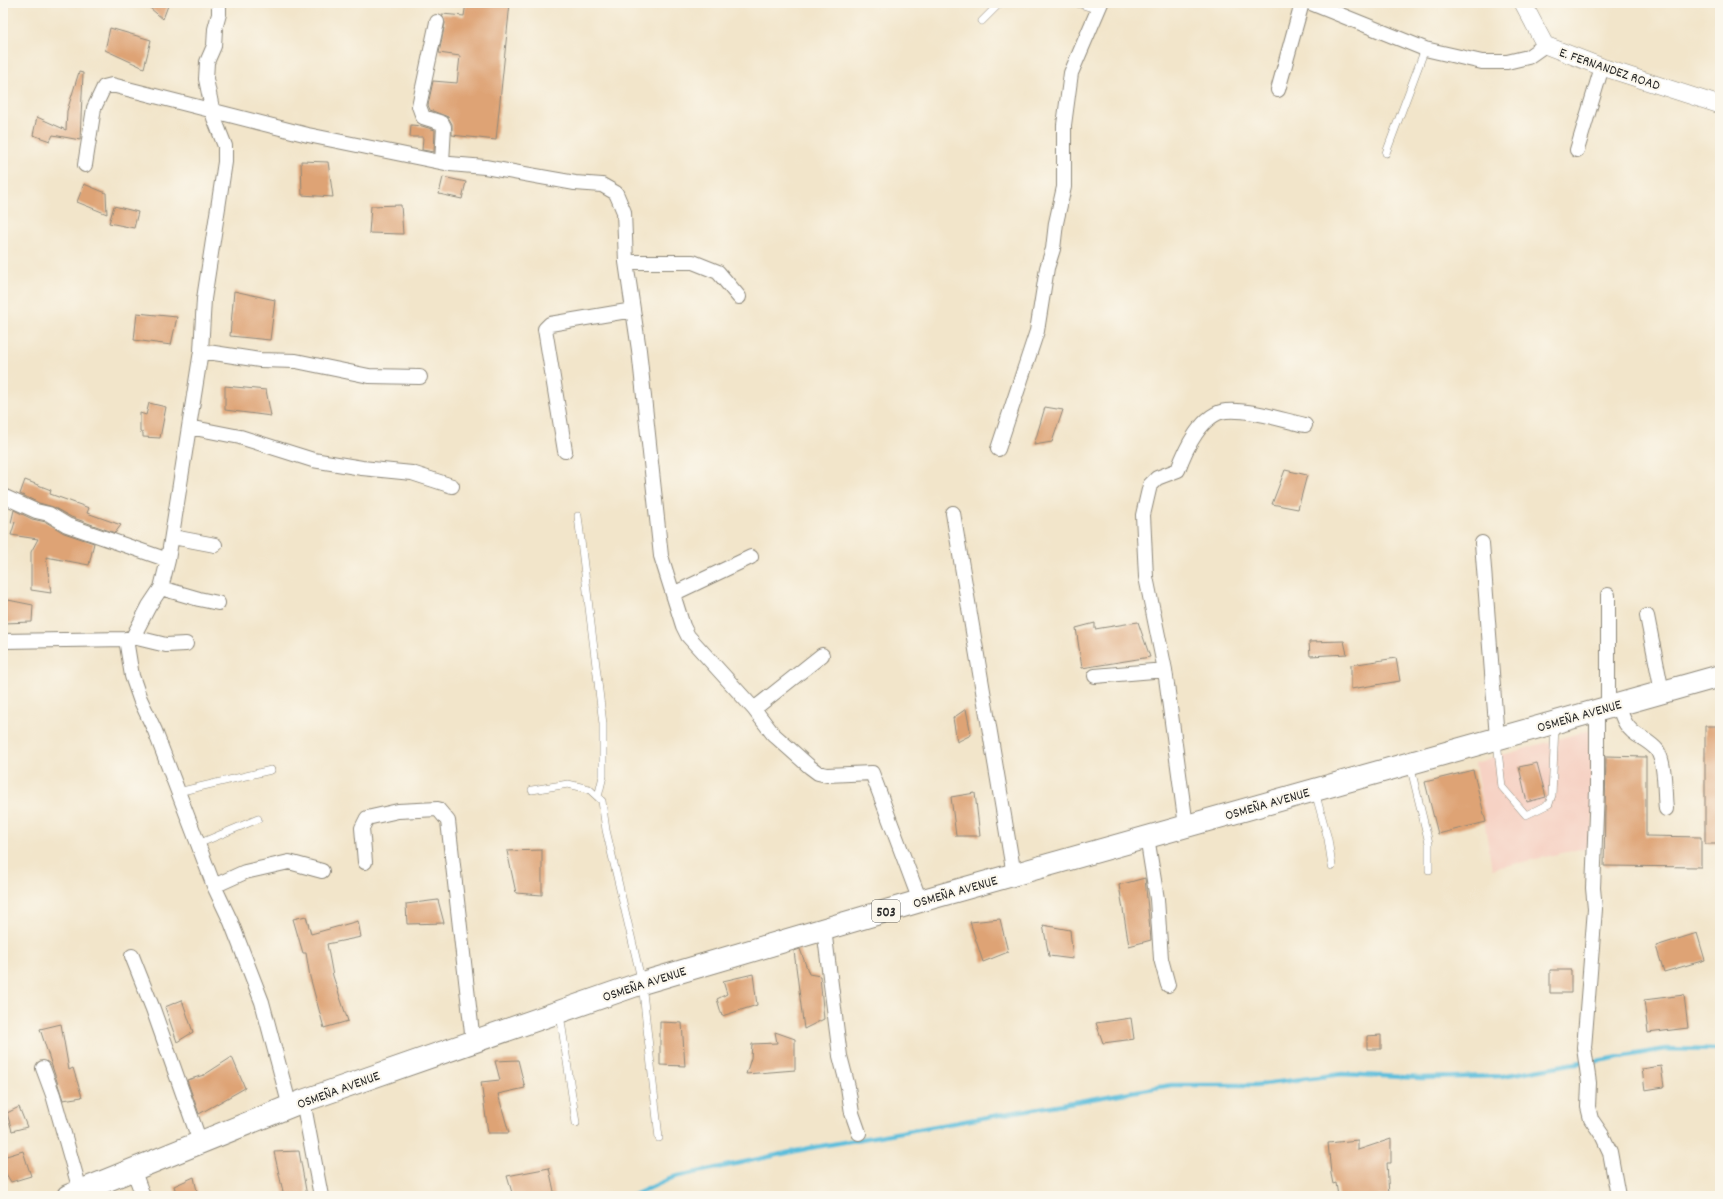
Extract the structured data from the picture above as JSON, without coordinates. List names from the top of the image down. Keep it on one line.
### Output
{"streets":{"main road":["OSMEÑA AVENUE","503"],"street":["E. FERNANDEZ ROAD"]}}
